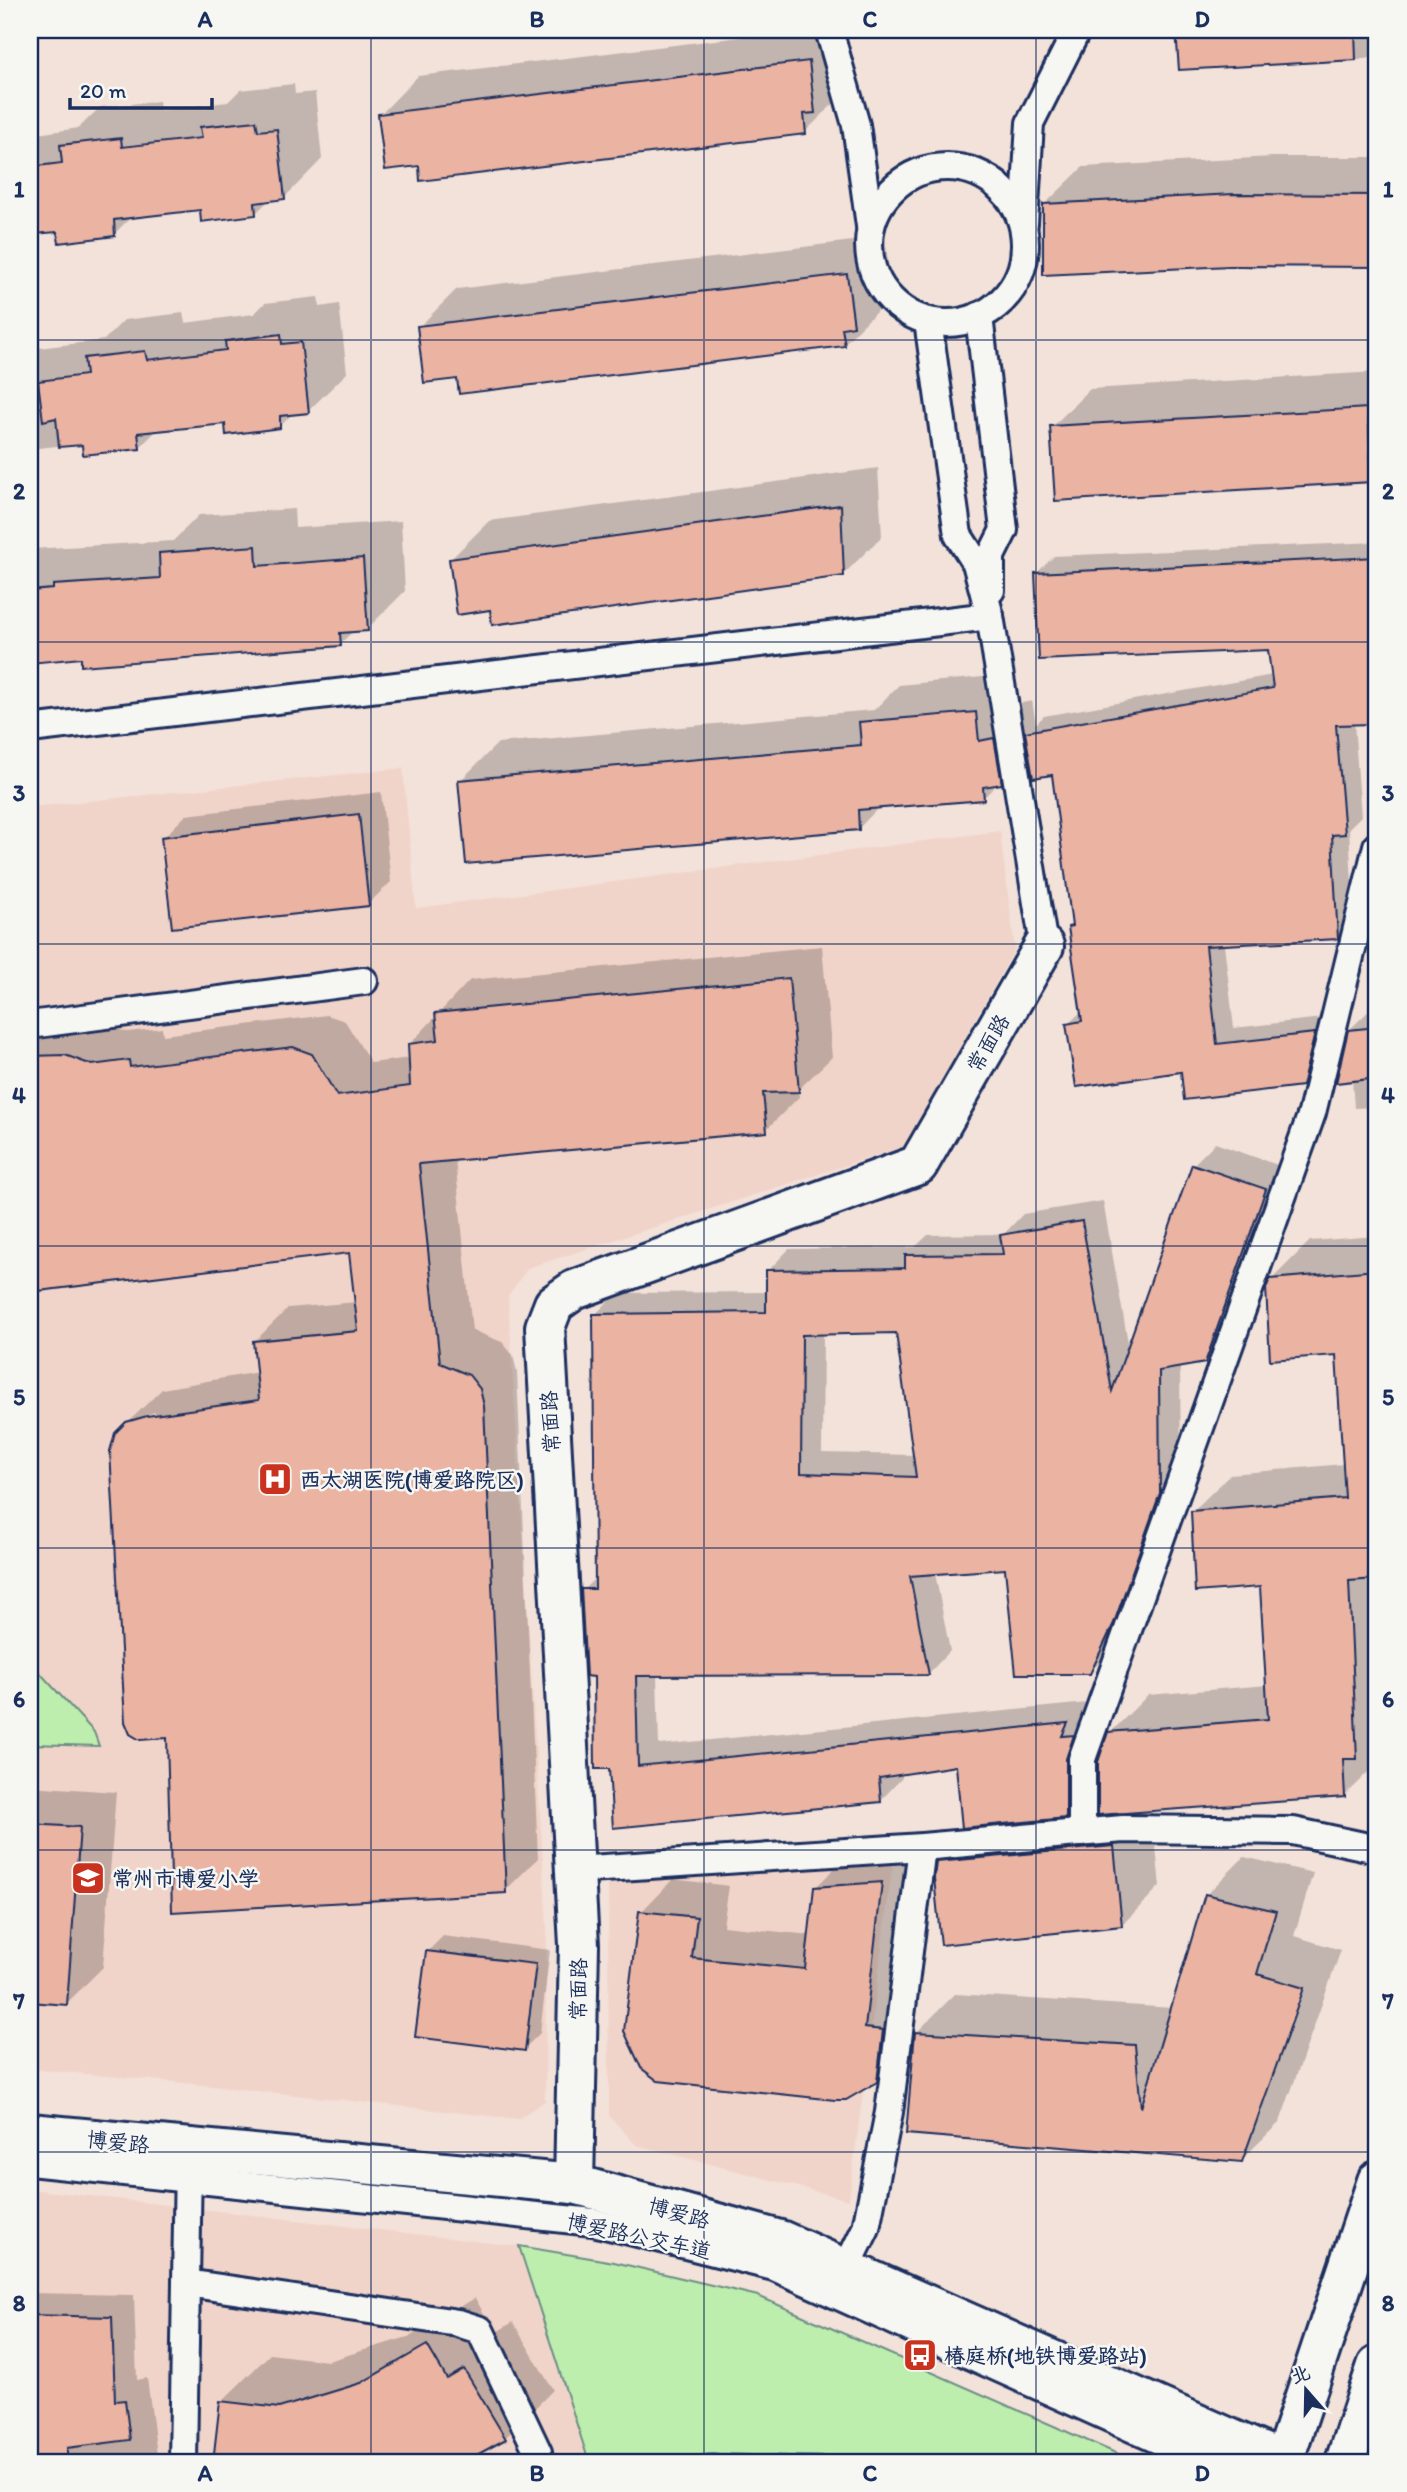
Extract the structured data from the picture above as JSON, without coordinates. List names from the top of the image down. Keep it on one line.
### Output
{"streets":{"main road":["常面路","博爱路"],"lane":["博爱路公交车道"]},"crossings":[["常面路","博爱路"],["博爱路","博爱路公交车道"]],"places":{"hospital":["西太湖医院(博爱路院区)"],"school or university":["常州市博爱小学"],"bus stop":["椿庭桥(地铁博爱路站)"]},"scale_bar":"20 m","north":"top","grid":{"columns":["A","B","C","D"],"rows":["1","2","3","4","5","6","7","8"]}}
